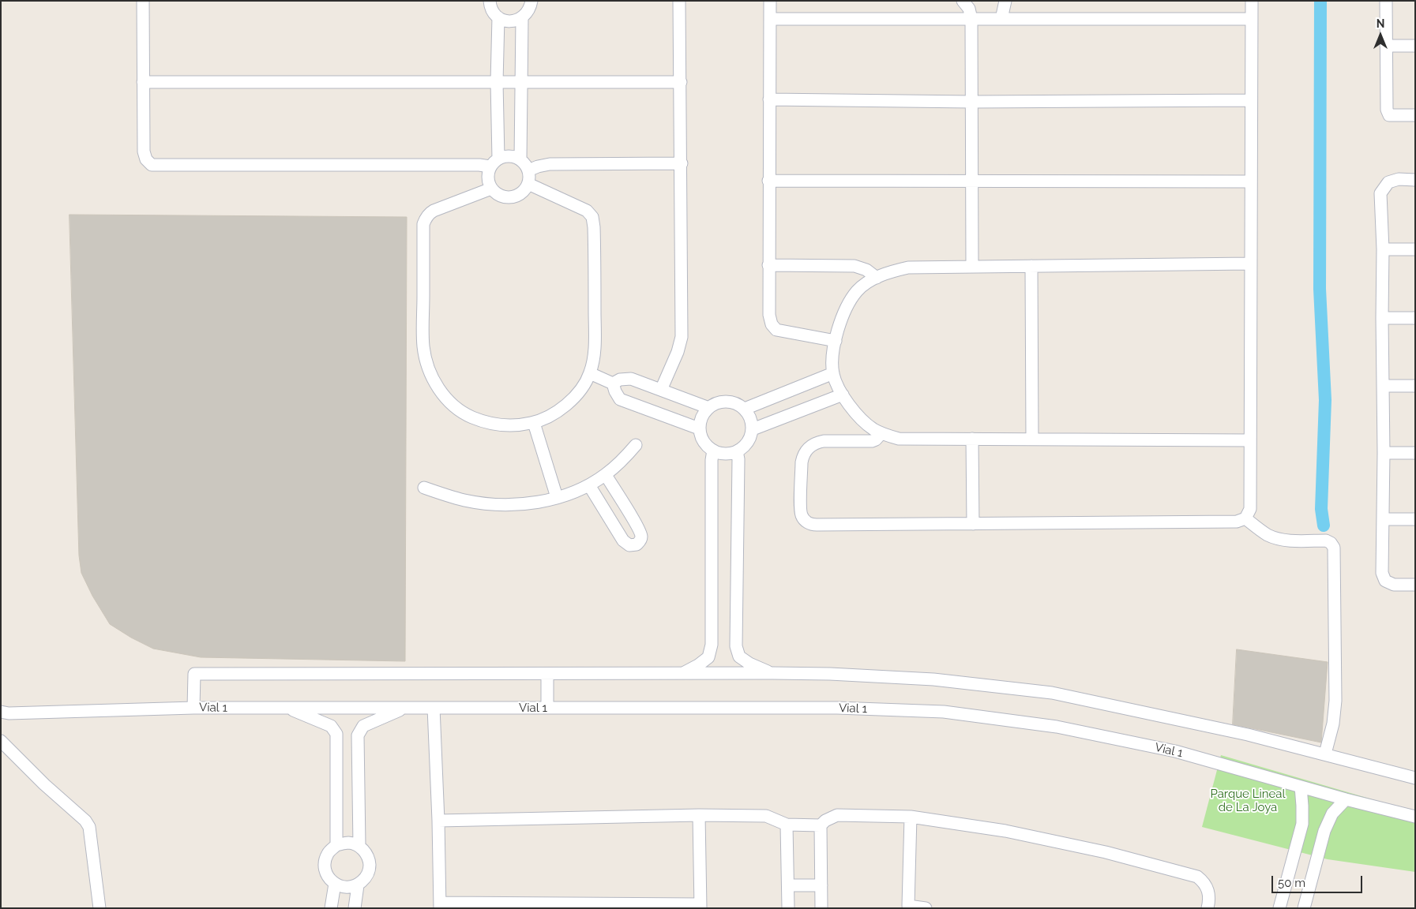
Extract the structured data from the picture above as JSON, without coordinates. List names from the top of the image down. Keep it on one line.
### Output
{"streets":{"street":["Vial 1"]},"parks":["Parque Lineal de La Joya"],"scale_bar":"50 m","north":"top"}
